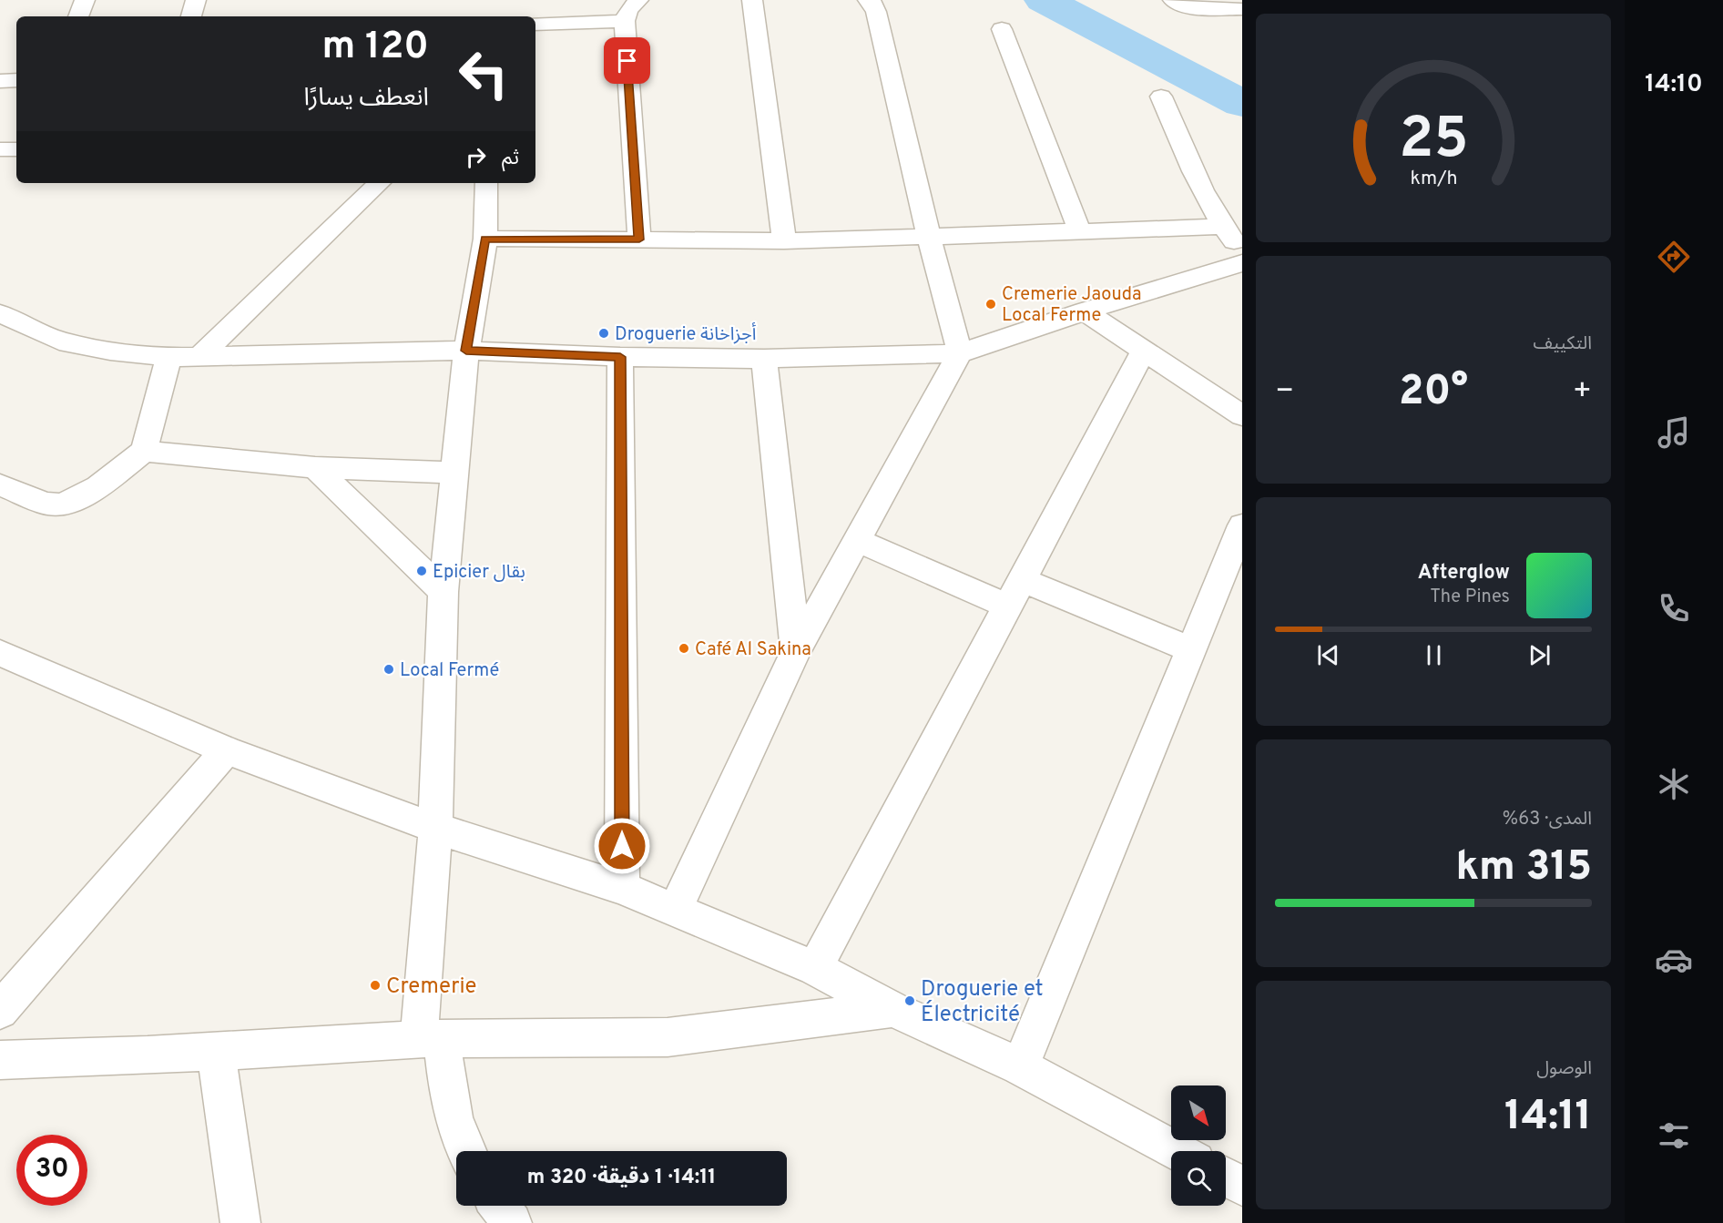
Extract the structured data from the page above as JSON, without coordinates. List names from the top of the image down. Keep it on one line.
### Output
{"places":["Cremerie Jaouda Local Ferme","Droguerie أجزاخانة","Epicier بقال","Café Al Sakina","Local Fermé","Cremerie","Droguerie et Électricité"],"north":"bottom right","page":{"tabs":"14:10","turn":["120 m","انعطف يسارًا"],"then":"ثم","tile":["التكييف",["المدى · 63%","315 km"],["الوصول","14:11"]],"heat":["−","20°","+"],"song":["Afterglow","The Pines"],"limit":"30","trip":"14:11 · 1 دقيقة · 320 m","gauge":["25","km/h"]}}
